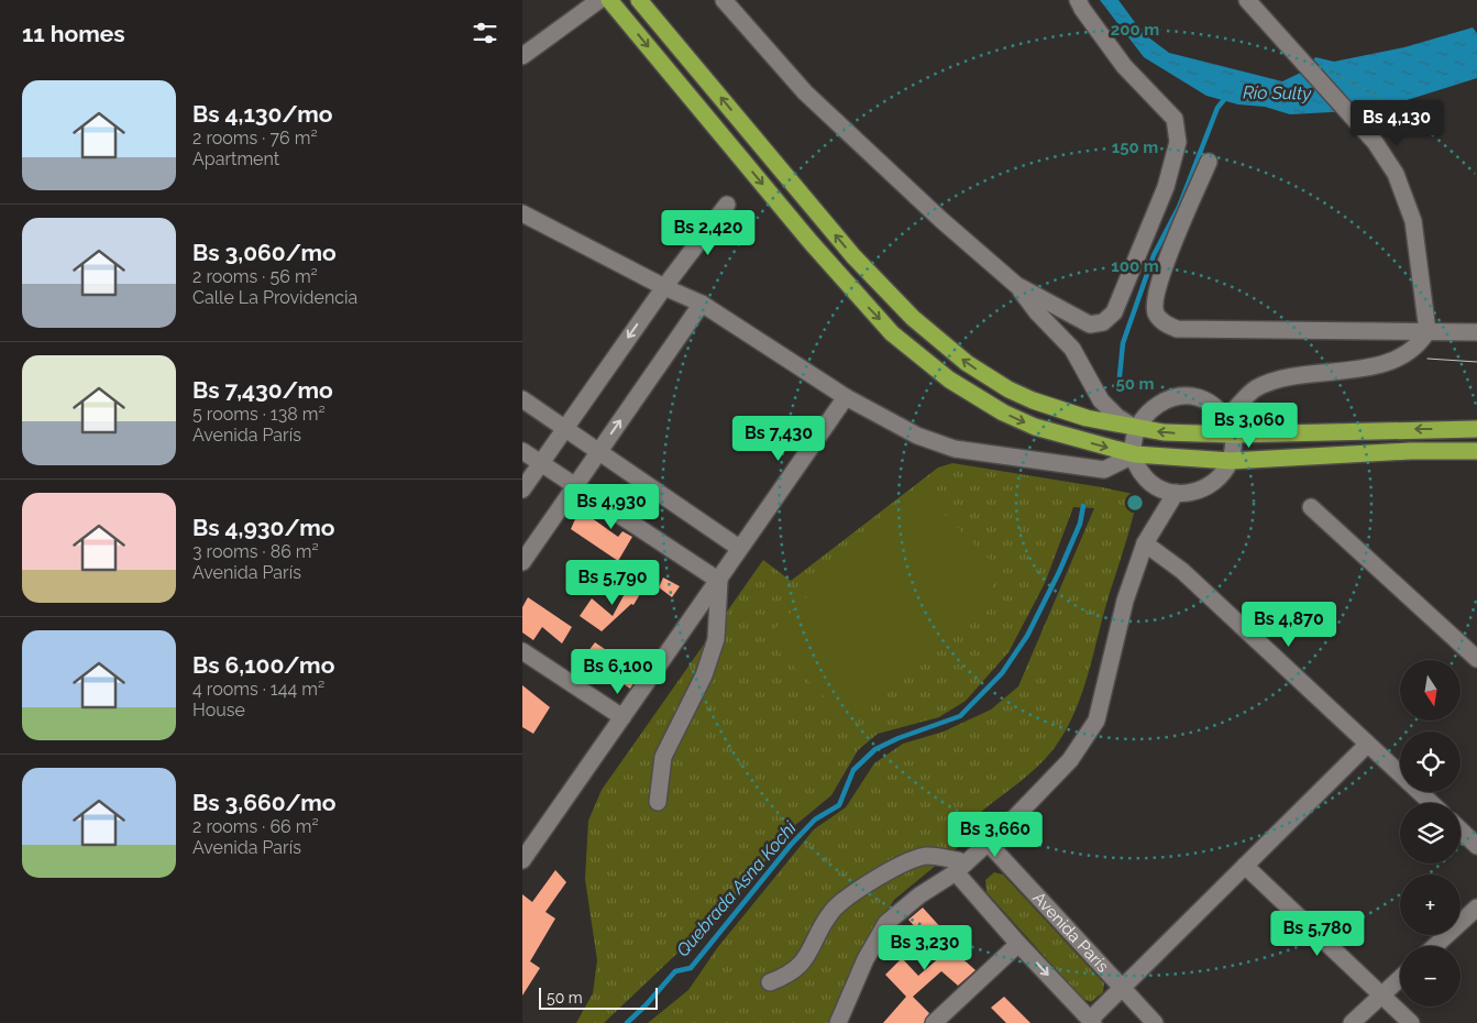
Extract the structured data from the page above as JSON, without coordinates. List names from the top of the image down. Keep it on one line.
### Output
{"streets":{"street":["Avenida París"]},"water":["Río Sulty","Quebrada Asna Kochi"],"scale_bar":"50 m","north":"bottom","page":{"heading":"11 homes","list":[{"name":"Bs 4,130/mo","note":"2 rooms · 76 m² · Apartment"},{"name":"Bs 3,060/mo","note":"2 rooms · 56 m² · Calle La Providencia"},{"name":"Bs 7,430/mo","note":"5 rooms · 138 m² · Avenida París"},{"name":"Bs 4,930/mo","note":"3 rooms · 86 m² · Avenida París"},{"name":"Bs 6,100/mo","note":"4 rooms · 144 m² · House"},{"name":"Bs 3,660/mo","note":"2 rooms · 66 m² · Avenida París"}],"price":["Bs 4,130","Bs 2,420","Bs 3,060","Bs 7,430","Bs 4,930","Bs 5,790","Bs 4,870","Bs 6,100","Bs 3,660","Bs 5,780","Bs 3,230"],"map_buttons":["+","−"],"scale":"50 m"},"rings":["200 m","150 m","100 m","50 m"]}
